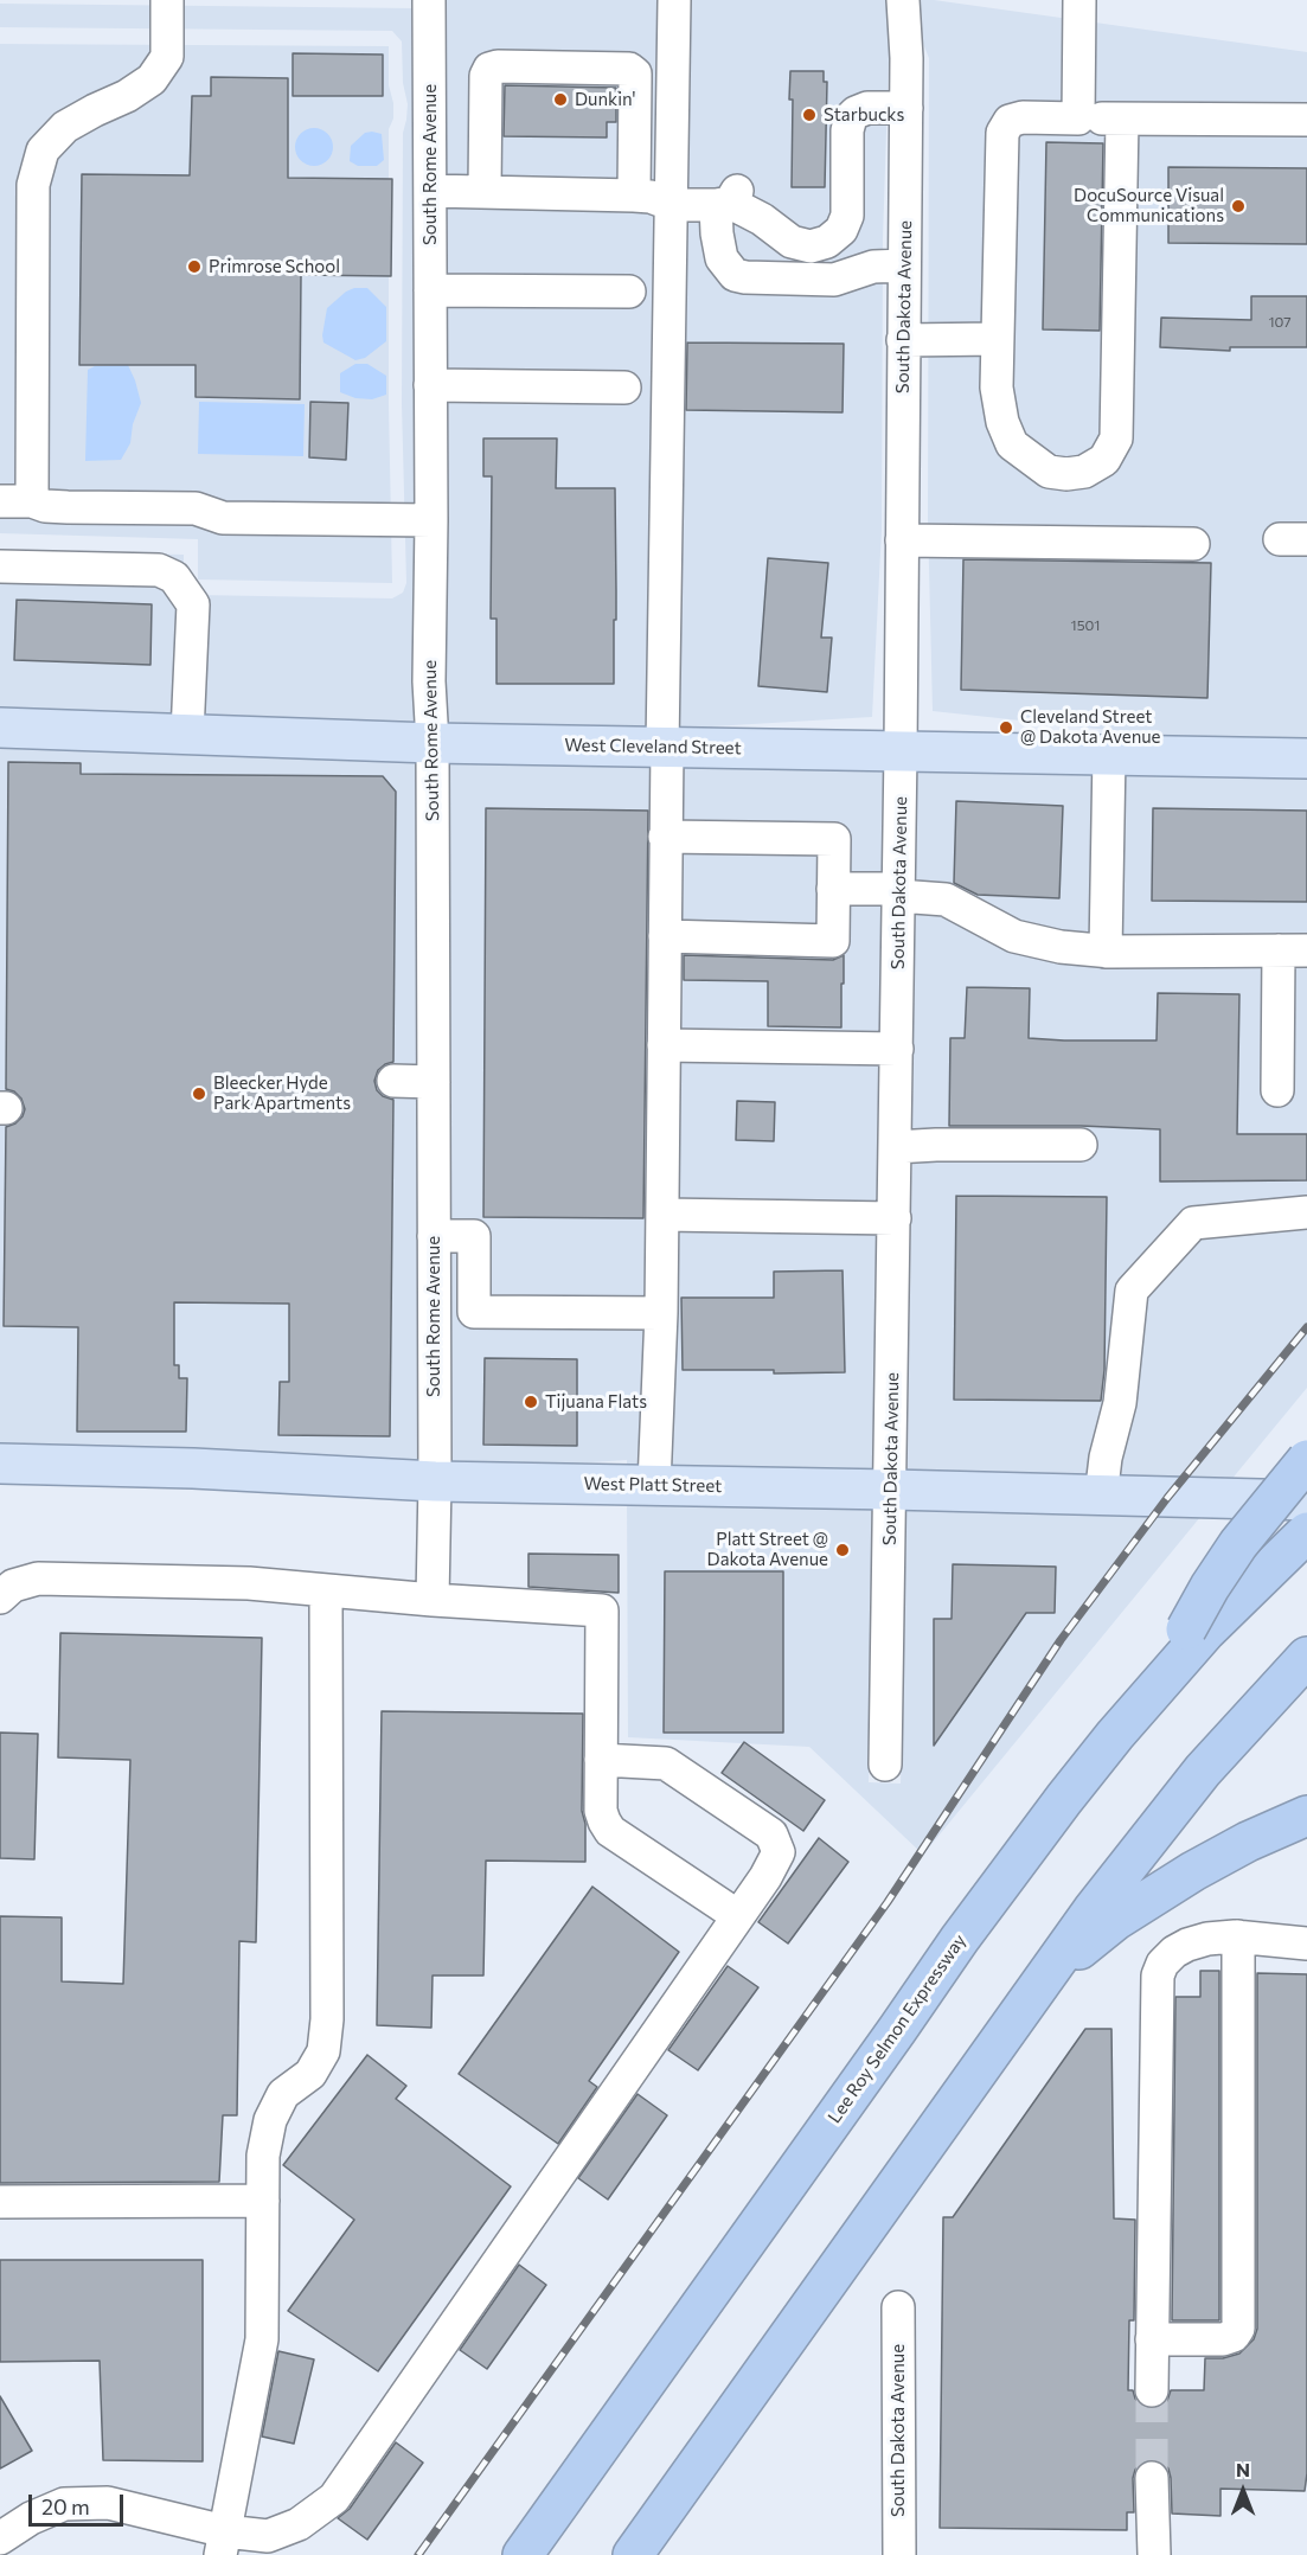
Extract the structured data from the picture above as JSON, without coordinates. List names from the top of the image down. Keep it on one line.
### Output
{"streets":{"highway":["Lee Roy Selmon Expressway"],"main road":["West Cleveland Street","West Platt Street"],"street":["South Rome Avenue","South Dakota Avenue"]},"crossings":[["South Rome Avenue","West Cleveland Street"],["South Rome Avenue","West Platt Street"],["South Dakota Avenue","West Cleveland Street"],["South Dakota Avenue","West Platt Street"]],"places":["Dunkin'","Starbucks","DocuSource Visual Communications","Primrose School","Cleveland Street @ Dakota Avenue","Bleecker Hyde Park Apartments","Tijuana Flats","Platt Street @ Dakota Avenue"],"house_numbers":["107","1501"],"scale_bar":"20 m","north":"top"}
